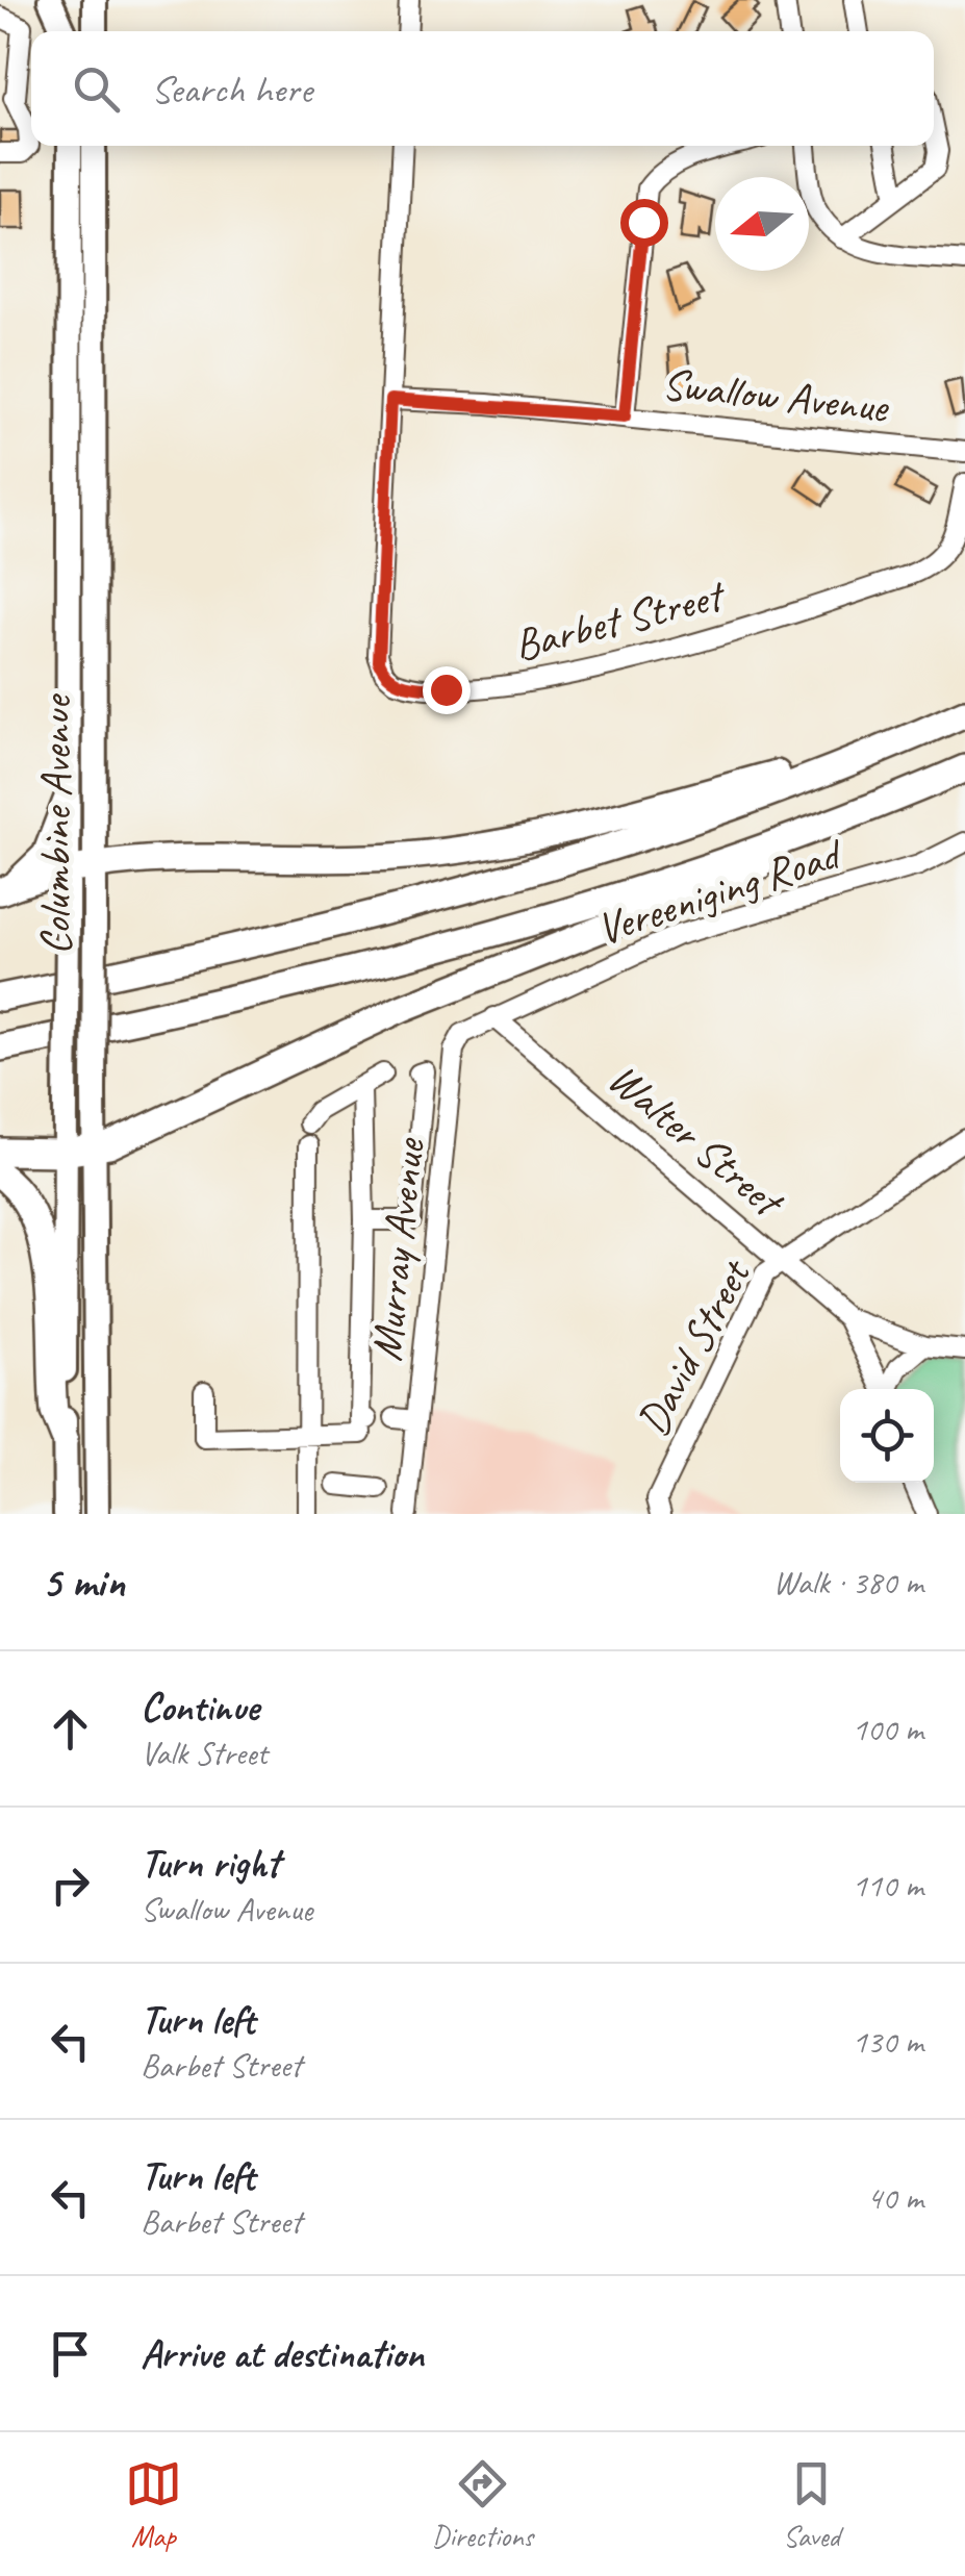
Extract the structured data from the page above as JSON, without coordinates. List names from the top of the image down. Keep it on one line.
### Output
{"streets":{"main road":["Columbine Avenue"],"street":["Swallow Avenue","Barbet Street","Vereeniging Road","Walter Street","Murray Avenue","David Street"]},"crossings":[["Swallow Avenue","Barbet Street"],["Vereeniging Road","Walter Street"],["Vereeniging Road","Murray Avenue"],["Walter Street","Murray Avenue"],["Walter Street","David Street"]],"north":"left","page":{"search":"Search here","heading":["5 min","Walk · 380 m"],"list":[["Continue","Valk Street","100 m"],["Turn right","Swallow Avenue","110 m"],["Turn left","Barbet Street","130 m"],["Turn left","Barbet Street","40 m"],"Arrive at destination"],"nav":["Map","Directions","Saved"]}}
